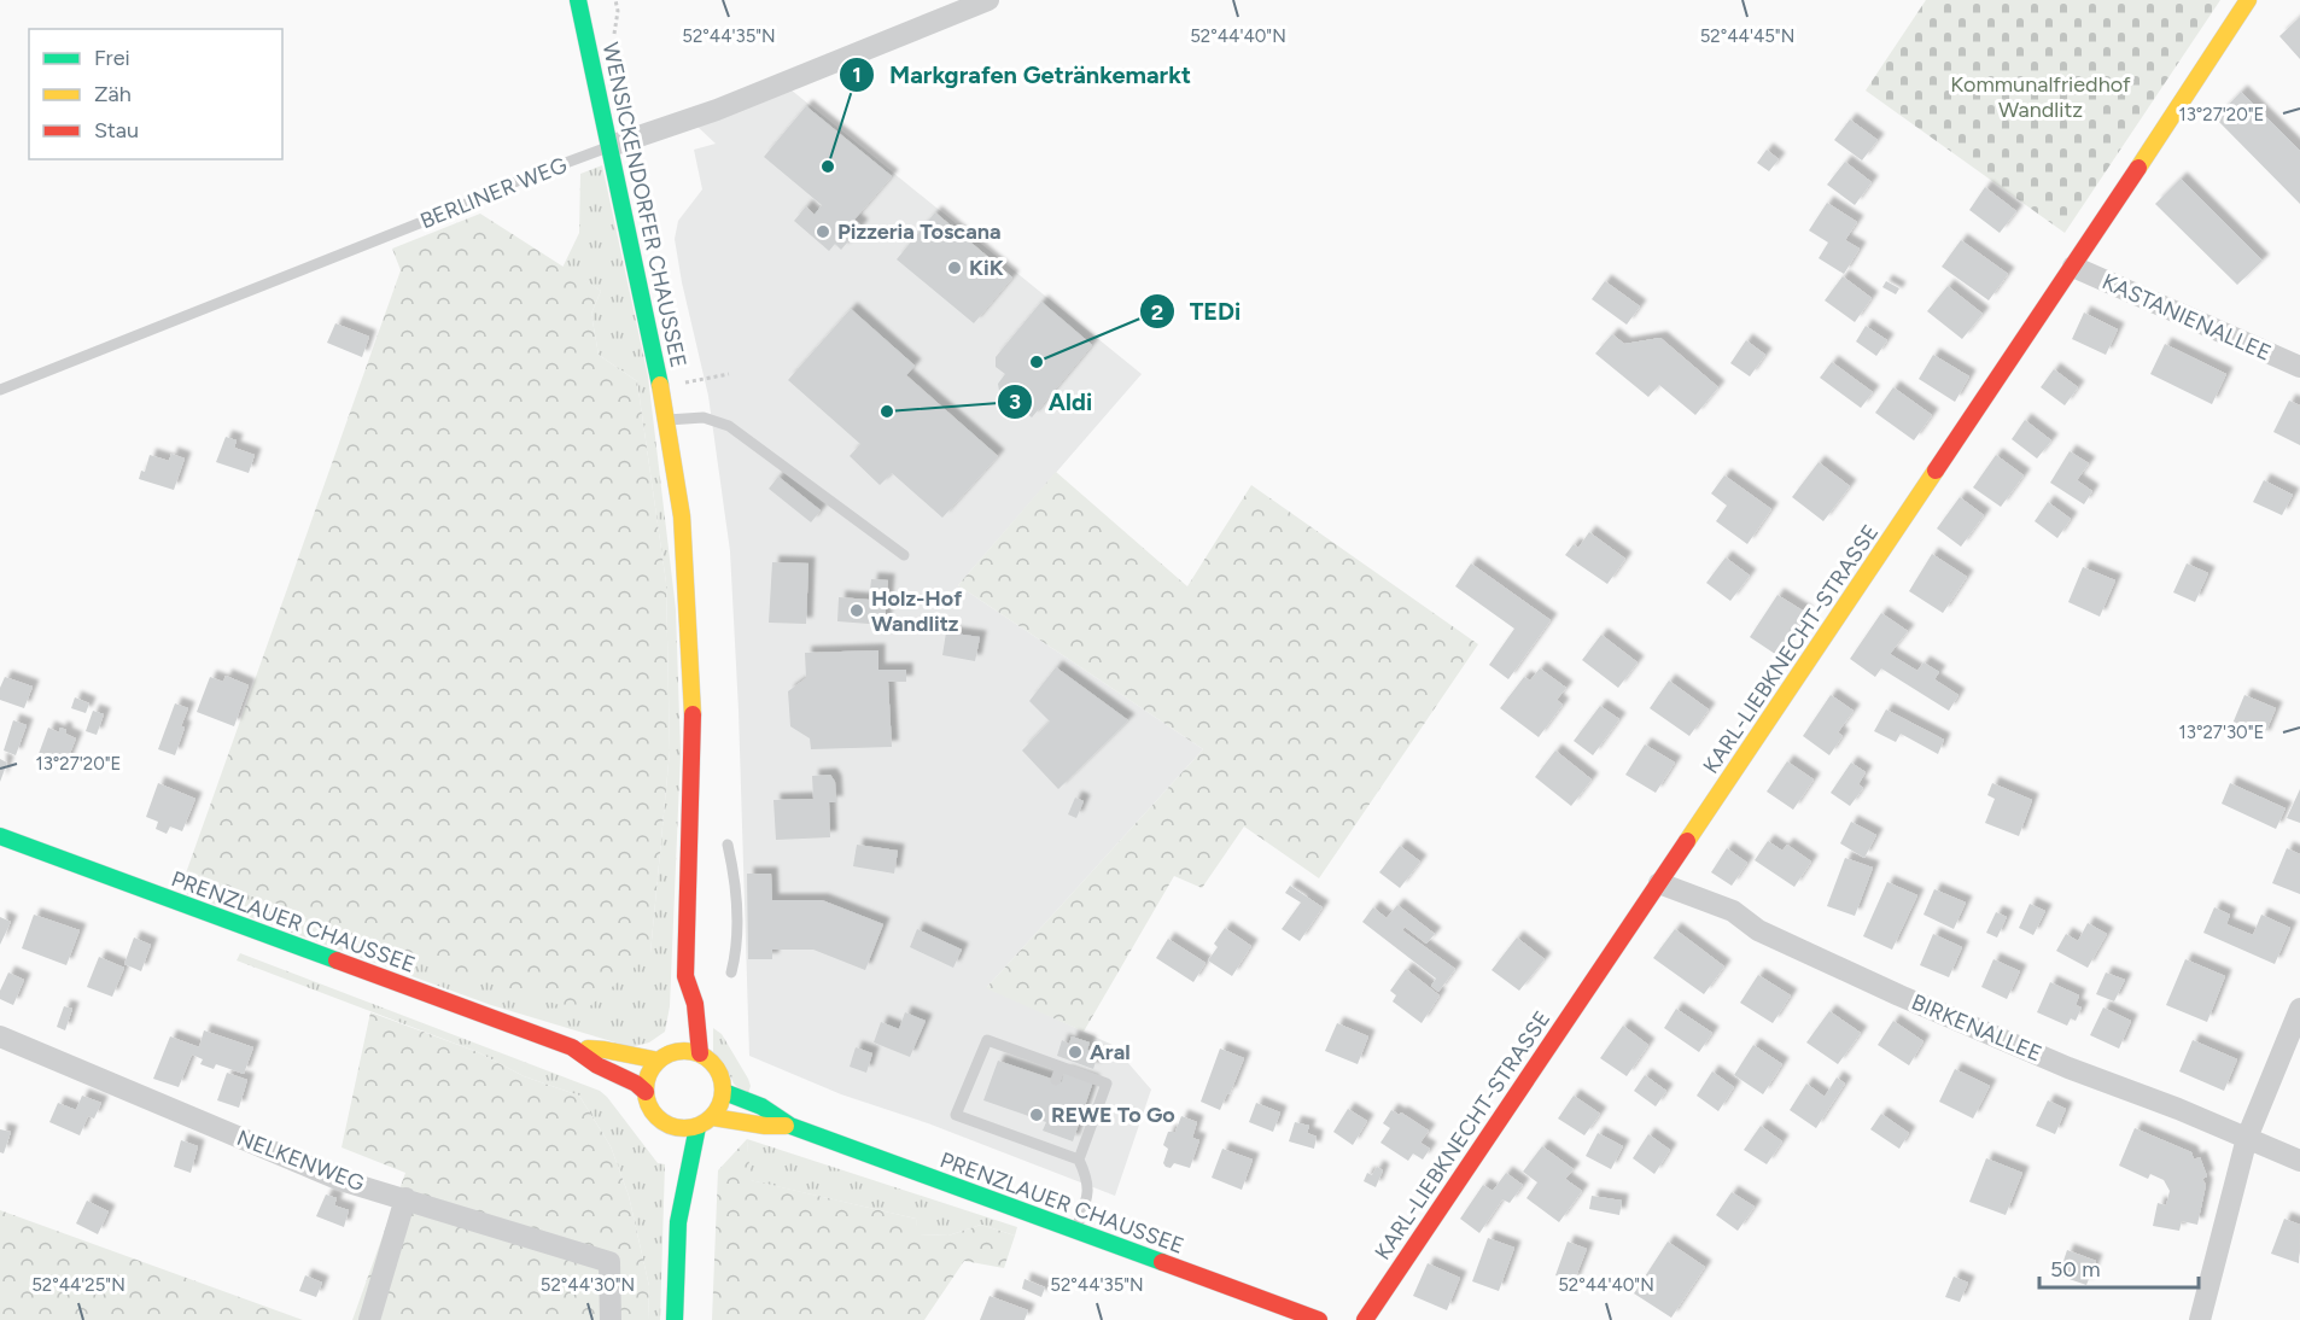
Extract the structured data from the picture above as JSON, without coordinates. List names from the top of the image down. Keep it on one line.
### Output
{"streets":{"main road":["WENSICKENDORFER CHAUSSEE","KARL-LIEBKNECHT-STRASSE","PRENZLAUER CHAUSSEE"],"street":["BERLINER WEG","KASTANIENALLEE","BIRKENALLEE","NELKENWEG"]},"crossings":[["BERLINER WEG","WENSICKENDORFER CHAUSSEE"],["WENSICKENDORFER CHAUSSEE","PRENZLAUER CHAUSSEE"],["KASTANIENALLEE","KARL-LIEBKNECHT-STRASSE"],["KARL-LIEBKNECHT-STRASSE","BIRKENALLEE"]],"parks":["Kommunalfriedhof Wandlitz"],"places":["Markgrafen Getränkemarkt","Pizzeria Toscana","KiK","TEDi","Aldi","Holz-Hof Wandlitz","Aral","REWE To Go"],"legend":["Frei","Zäh","Stau"],"scale_bar":"50 m","coordinates":["52°44'35\"N","52°44'40\"N","52°44'45\"N","13°27'20\"E","13°27'30\"E","52°44'25\"N","52°44'30\"N"]}
